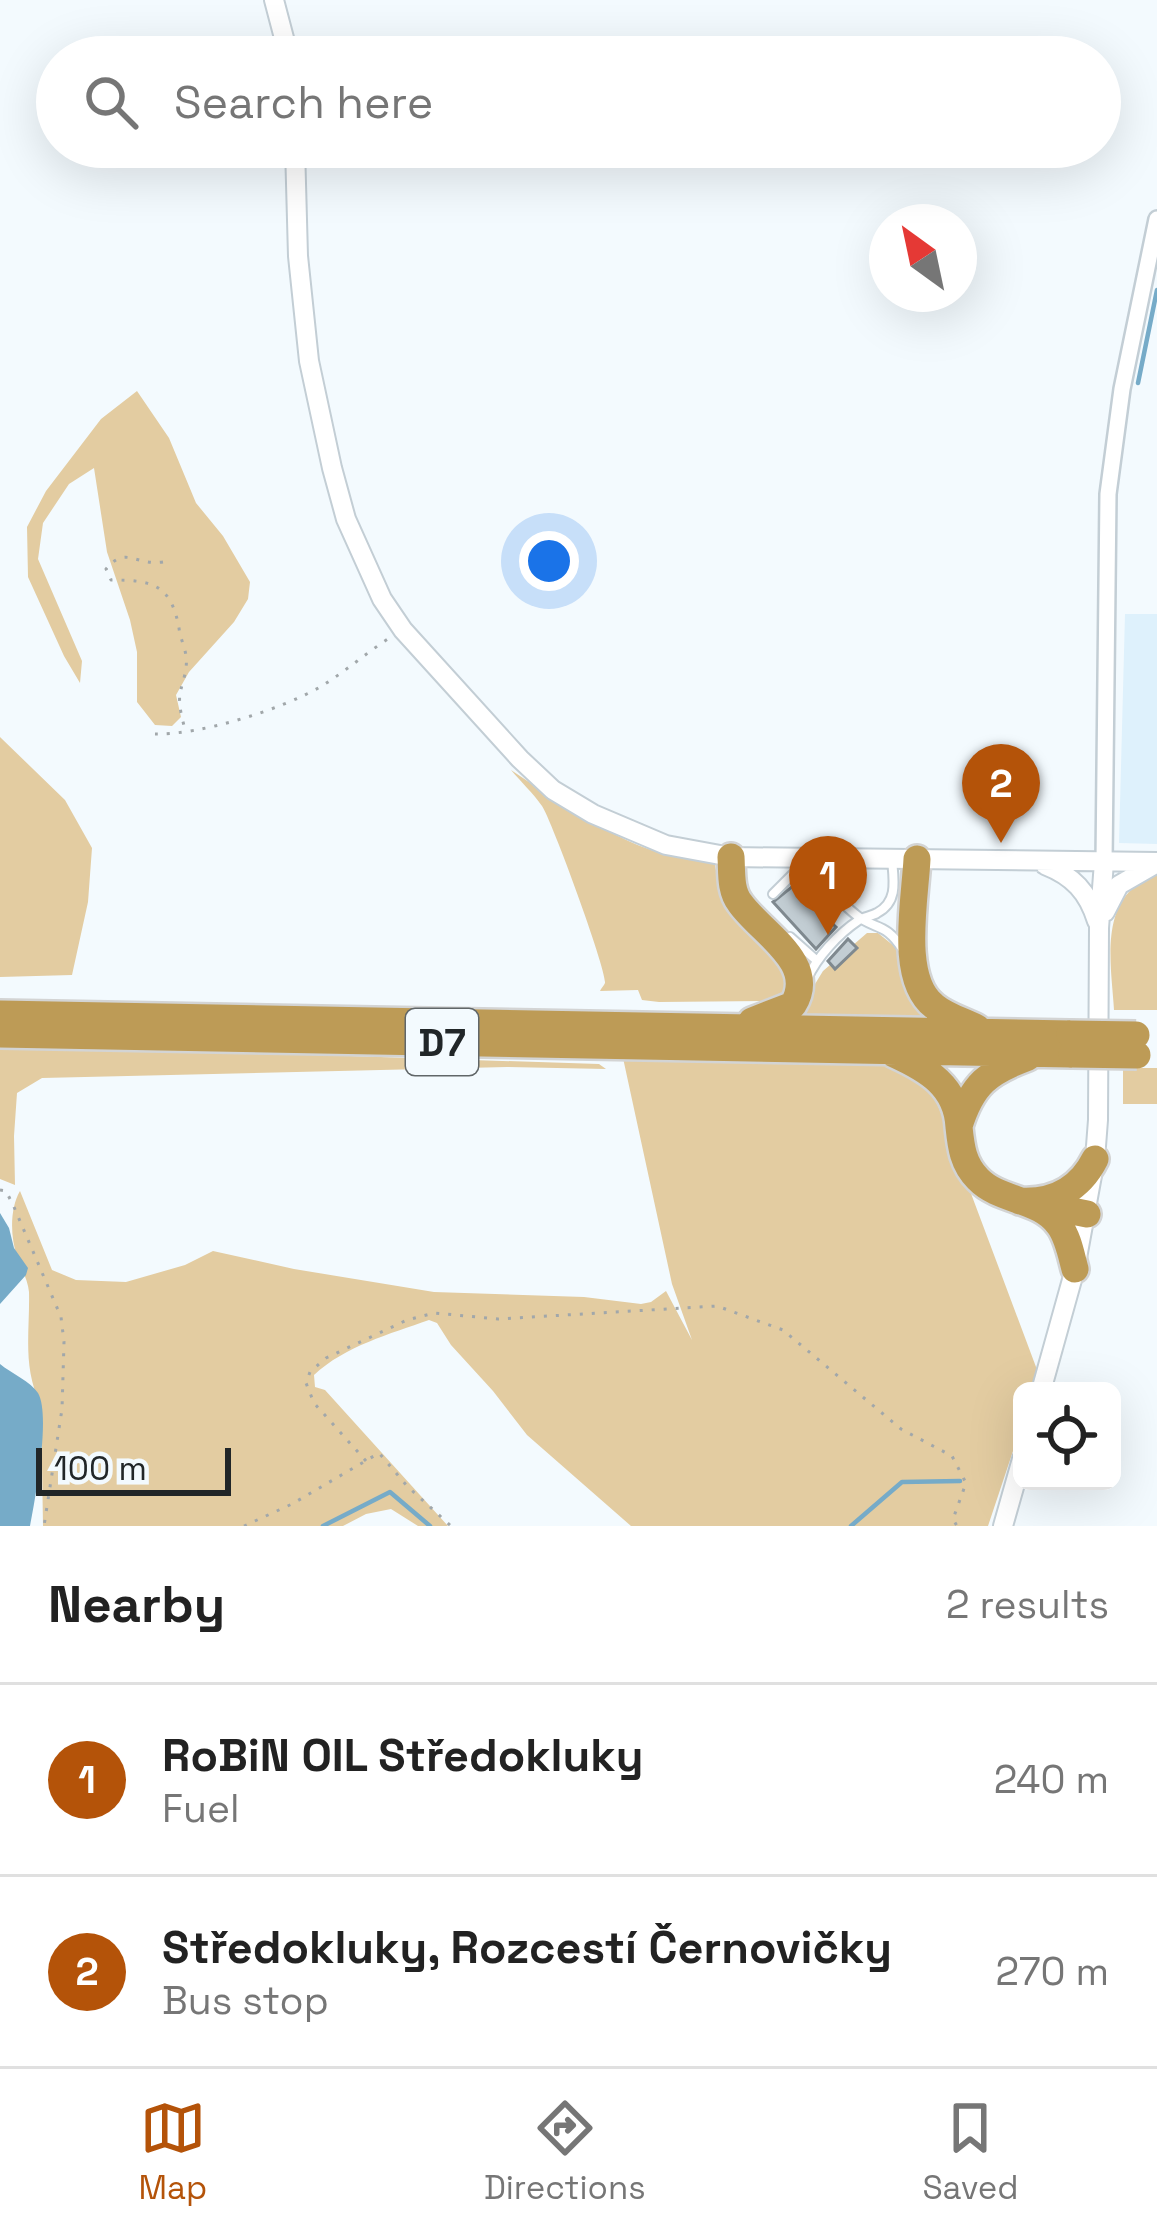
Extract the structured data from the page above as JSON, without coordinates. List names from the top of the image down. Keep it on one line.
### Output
{"streets":{"highway":["D7"]},"scale_bar":"100 m","north":"top left","page":{"search":"Search here","pins":["2","1"],"scale":"100 m","heading":["Nearby","2 results"],"list":[{"mark":"1","name":"RoBiN OIL Středokluky","note":"Fuel","value":"240 m"},{"mark":"2","name":"Středokluky, Rozcestí Černovičky","note":"Bus stop","value":"270 m"}],"nav":["Map","Directions","Saved"]}}
